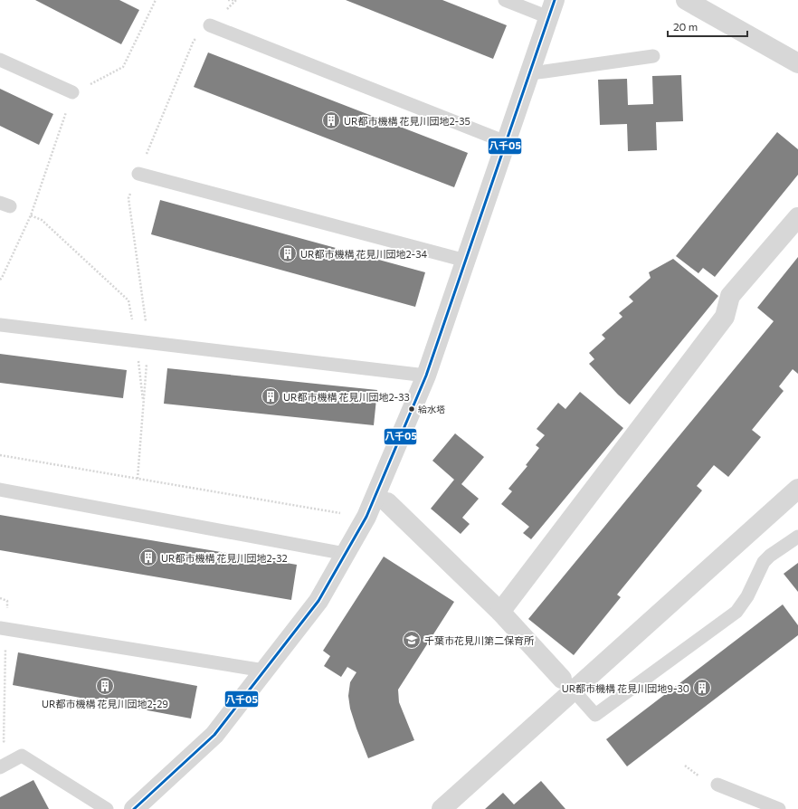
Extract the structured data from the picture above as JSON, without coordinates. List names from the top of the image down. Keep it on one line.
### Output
{"places":{"building":["UR都市機構 花見川団地2-35","UR都市機構 花見川団地2-34","UR都市機構 花見川団地2-33","UR都市機構 花見川団地2-32","UR都市機構 花見川団地2-29","UR都市機構 花見川団地9-30"],"other":["給水塔"],"school or university":["千葉市花見川第二保育所"]},"lines":["transit line 八千05"],"scale_bar":"20 m"}
